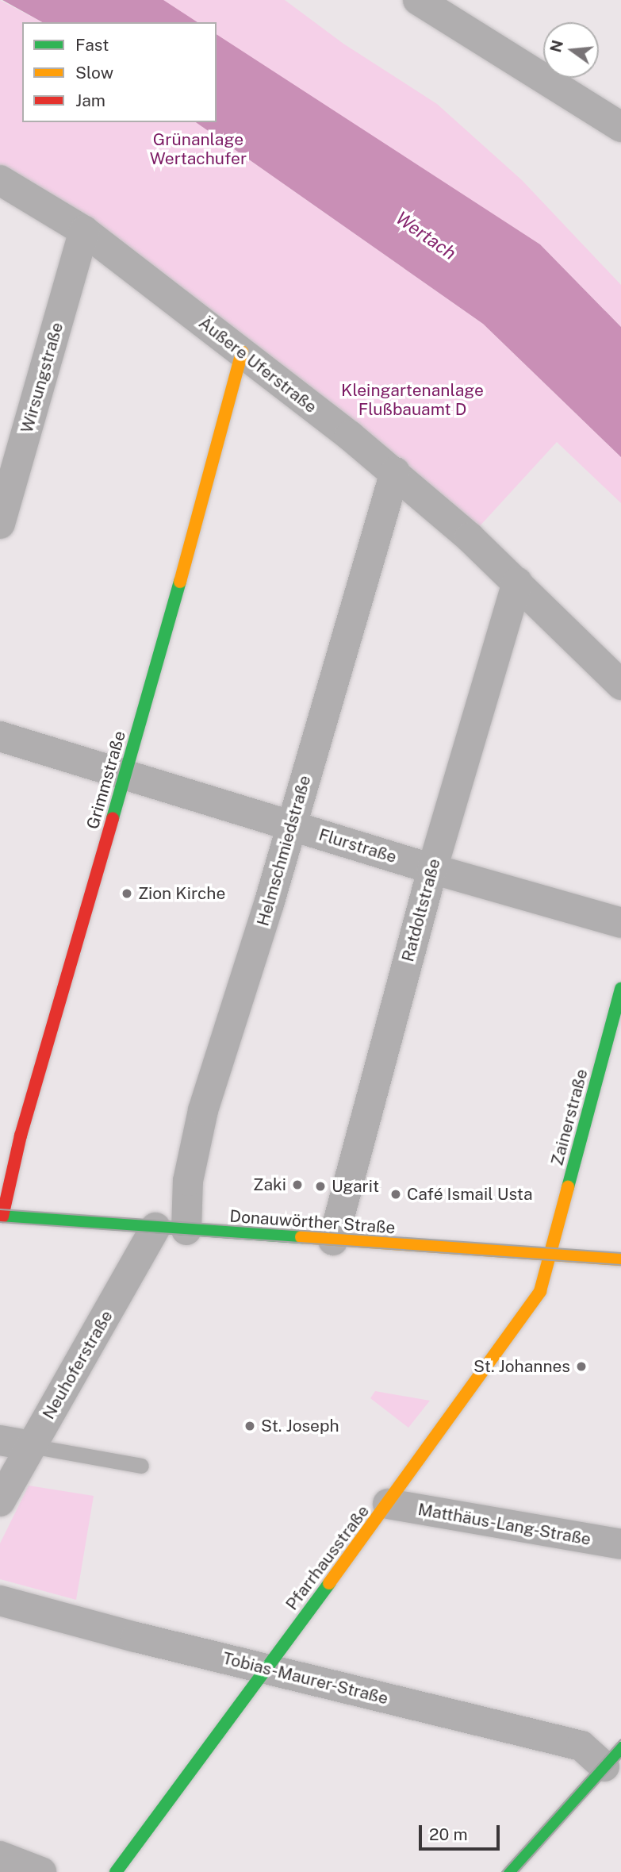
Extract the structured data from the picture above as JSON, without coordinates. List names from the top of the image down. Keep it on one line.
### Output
{"streets":{"street":["Äußere Uferstraße","Wirsungstraße","Grimmstraße","Flurstraße","Helmschmiedstraße","Ratdoltstraße","Zainerstraße","Donauwörther Straße","Neuhoferstraße","Matthäus-Lang-Straße","Pfarrhausstraße","Tobias-Maurer-Straße"]},"crossings":[["Äußere Uferstraße","Wirsungstraße"],["Äußere Uferstraße","Grimmstraße"],["Äußere Uferstraße","Helmschmiedstraße"],["Äußere Uferstraße","Ratdoltstraße"],["Grimmstraße","Flurstraße"],["Grimmstraße","Donauwörther Straße"],["Flurstraße","Helmschmiedstraße"],["Flurstraße","Ratdoltstraße"],["Helmschmiedstraße","Donauwörther Straße"],["Ratdoltstraße","Donauwörther Straße"],["Zainerstraße","Donauwörther Straße"],["Zainerstraße","Pfarrhausstraße"],["Donauwörther Straße","Neuhoferstraße"],["Donauwörther Straße","Pfarrhausstraße"],["Matthäus-Lang-Straße","Pfarrhausstraße"],["Pfarrhausstraße","Tobias-Maurer-Straße"]],"water":["Wertach"],"parks":["Grünanlage Wertachufer","Kleingartenanlage Flußbauamt D"],"places":["Zion Kirche","Zaki","Ugarit","Café Ismail Usta","St. Johannes","St. Joseph"],"legend":["Fast","Slow","Jam"],"scale_bar":"20 m","north":"left"}
